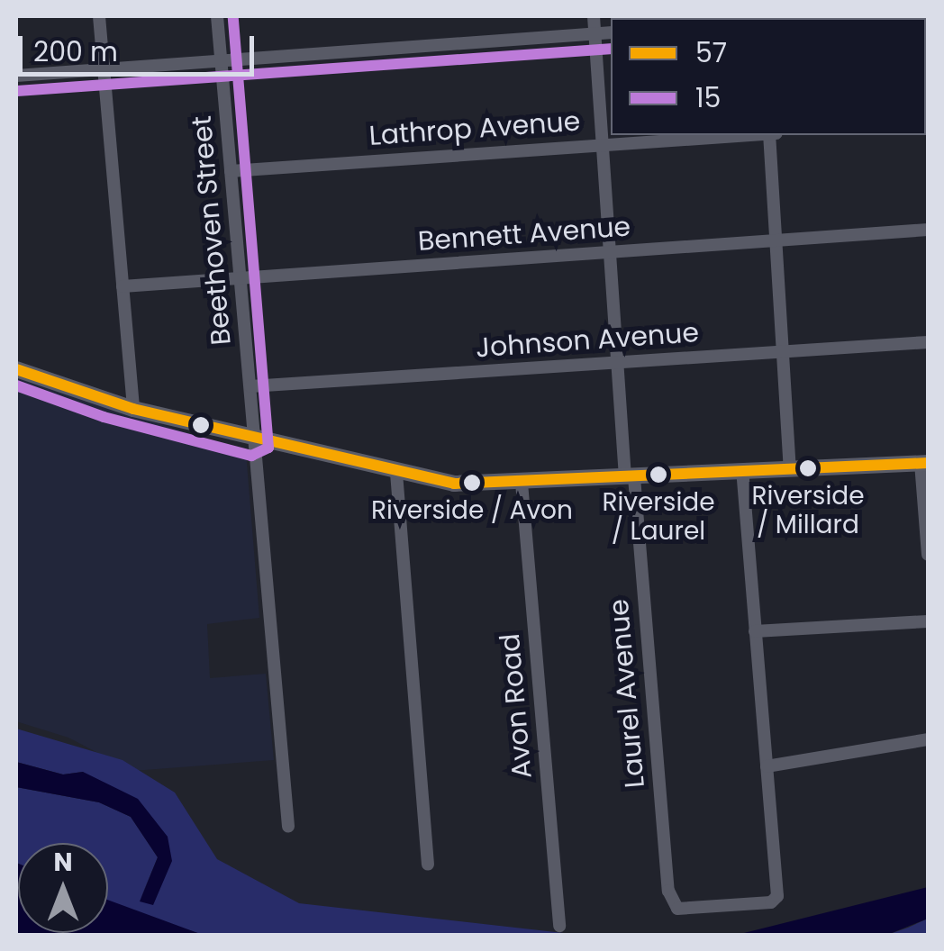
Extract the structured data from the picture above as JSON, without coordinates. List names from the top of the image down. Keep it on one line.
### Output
{"streets":{"street":["Lathrop Avenue","Beethoven Street","Bennett Avenue","Johnson Avenue","Laurel Avenue","Avon Road"]},"crossings":[["Lathrop Avenue","Beethoven Street"],["Lathrop Avenue","Laurel Avenue"],["Beethoven Street","Bennett Avenue"],["Beethoven Street","Johnson Avenue"],["Bennett Avenue","Laurel Avenue"],["Johnson Avenue","Laurel Avenue"]],"places":["Riverside / Millard","Riverside / Laurel","Riverside / Avon"],"lines":["transit line 15","transit line 57"],"legend":["57","15"],"scale_bar":"200 m","north":"top"}
